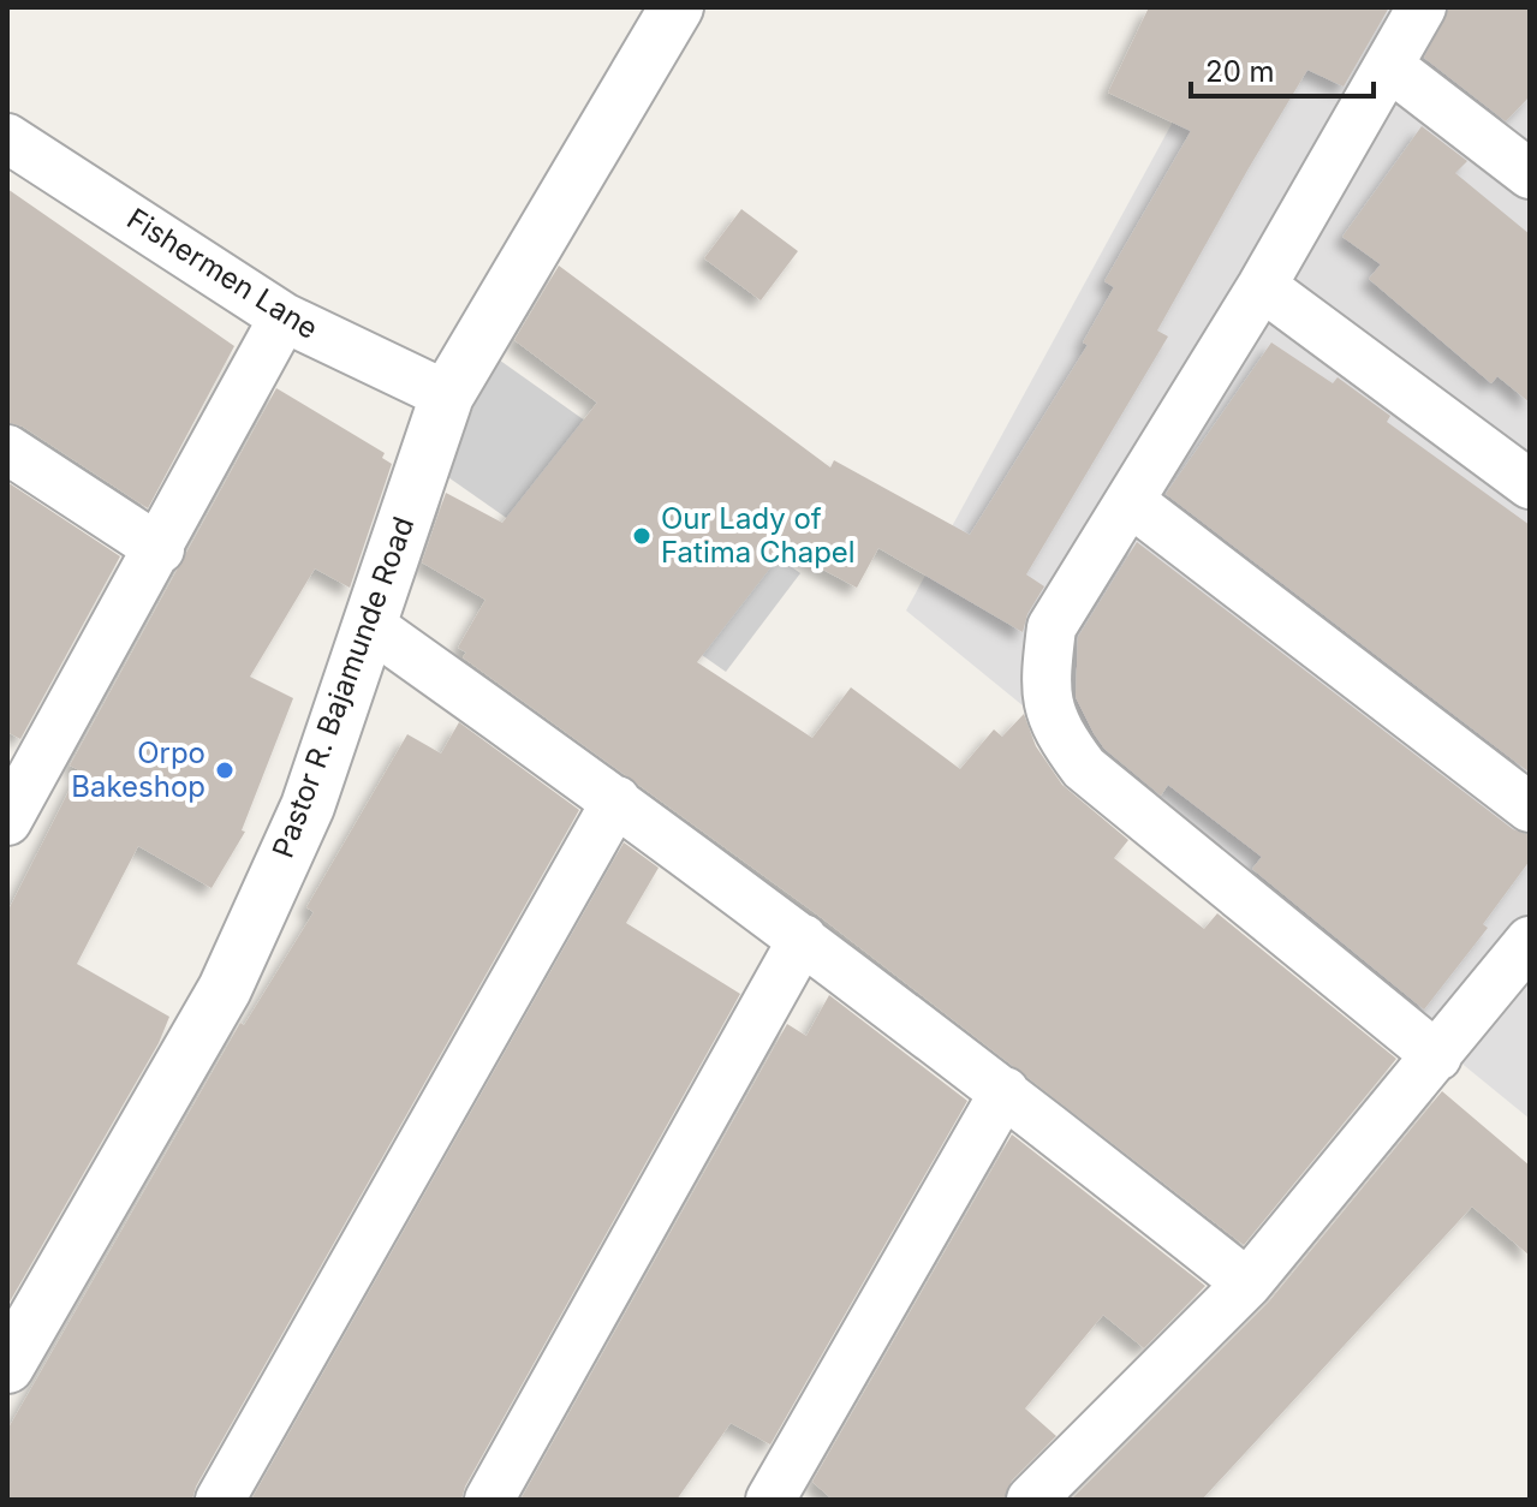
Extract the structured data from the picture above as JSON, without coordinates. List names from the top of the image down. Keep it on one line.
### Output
{"streets":{"street":["Fishermen Lane","Pastor R. Bajamunde Road"]},"crossings":[["Fishermen Lane","Pastor R. Bajamunde Road"]],"places":["Our Lady of Fatima Chapel","Orpo Bakeshop"],"scale_bar":"20 m"}
